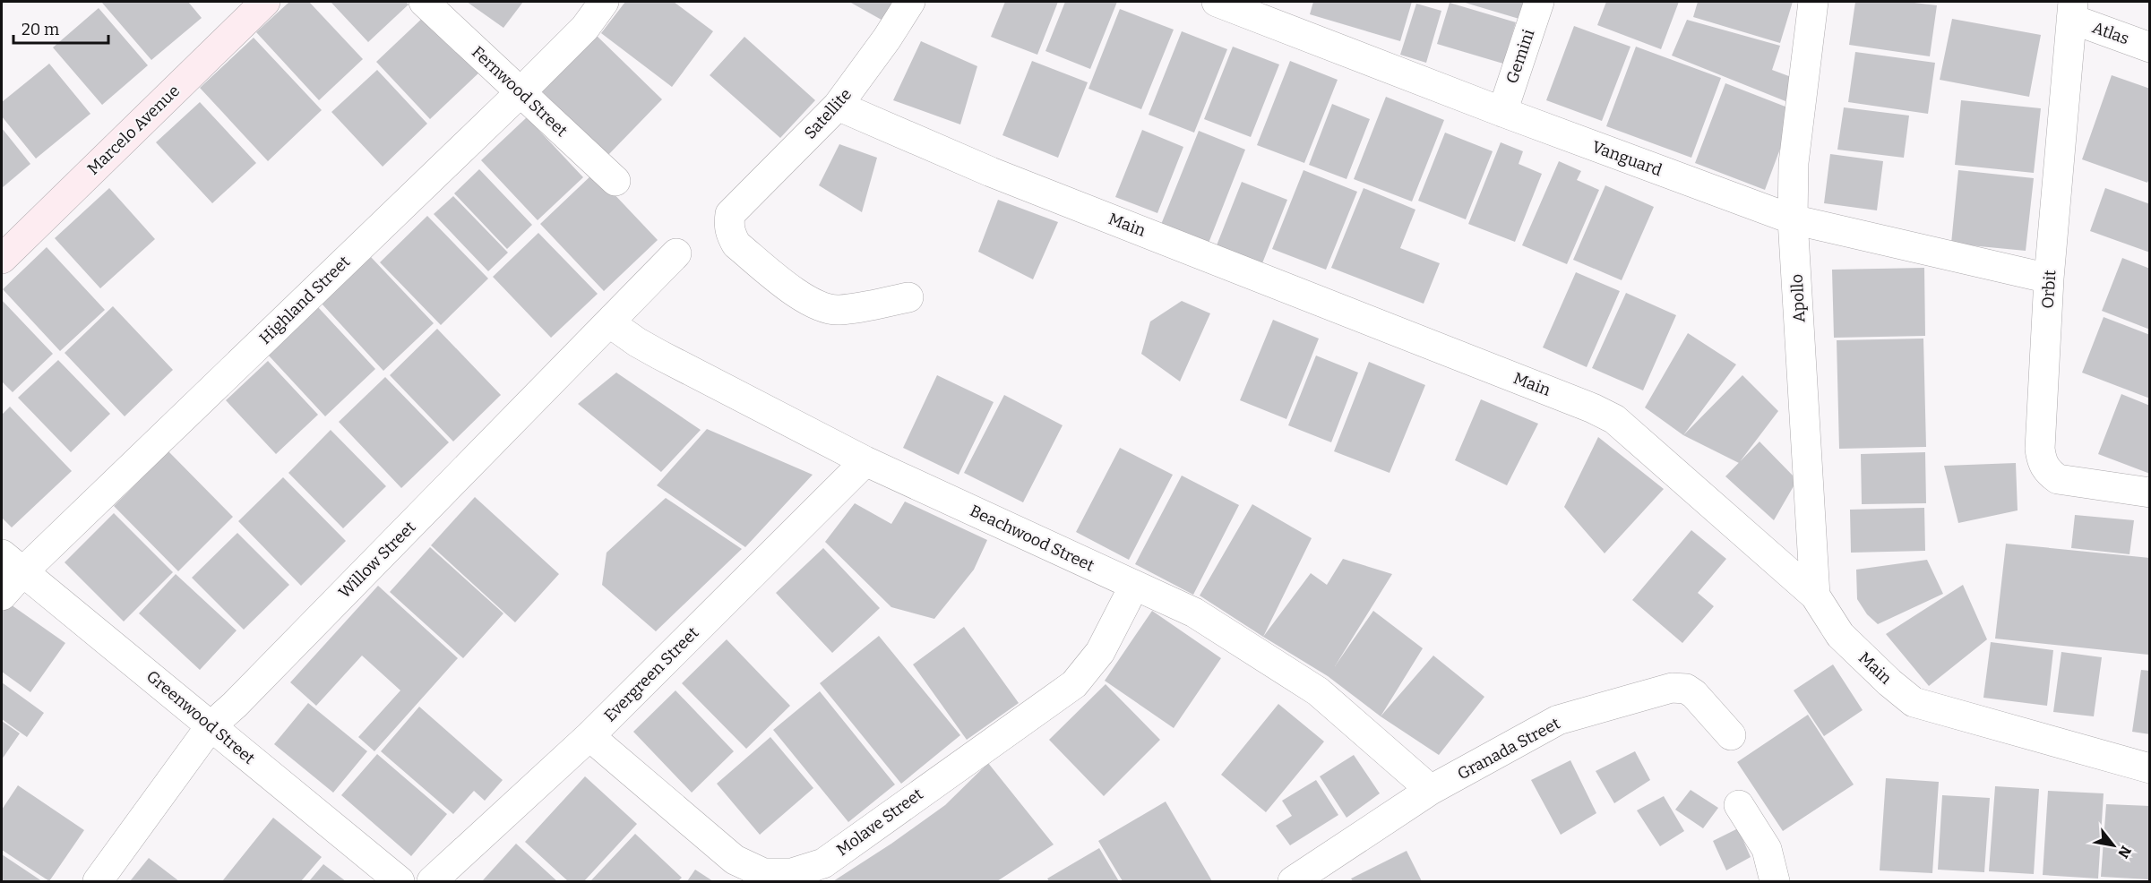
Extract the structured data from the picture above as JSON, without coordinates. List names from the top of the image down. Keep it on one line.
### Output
{"streets":{"street":["Atlas","Gemini","Fernwood Street","Satellite","Marcelo Avenue","Vanguard","Main","Orbit","Apollo","Highland Street","Beachwood Street","Willow Street","Evergreen Street","Greenwood Street","Granada Street","Molave Street"]},"crossings":[["Atlas","Orbit"],["Gemini","Vanguard"],["Fernwood Street","Highland Street"],["Satellite","Main"],["Vanguard","Orbit"],["Vanguard","Apollo"],["Main","Apollo"],["Highland Street","Greenwood Street"],["Beachwood Street","Willow Street"],["Beachwood Street","Evergreen Street"],["Beachwood Street","Granada Street"],["Beachwood Street","Molave Street"],["Willow Street","Greenwood Street"],["Evergreen Street","Molave Street"]],"scale_bar":"20 m","north":"bottom right"}
